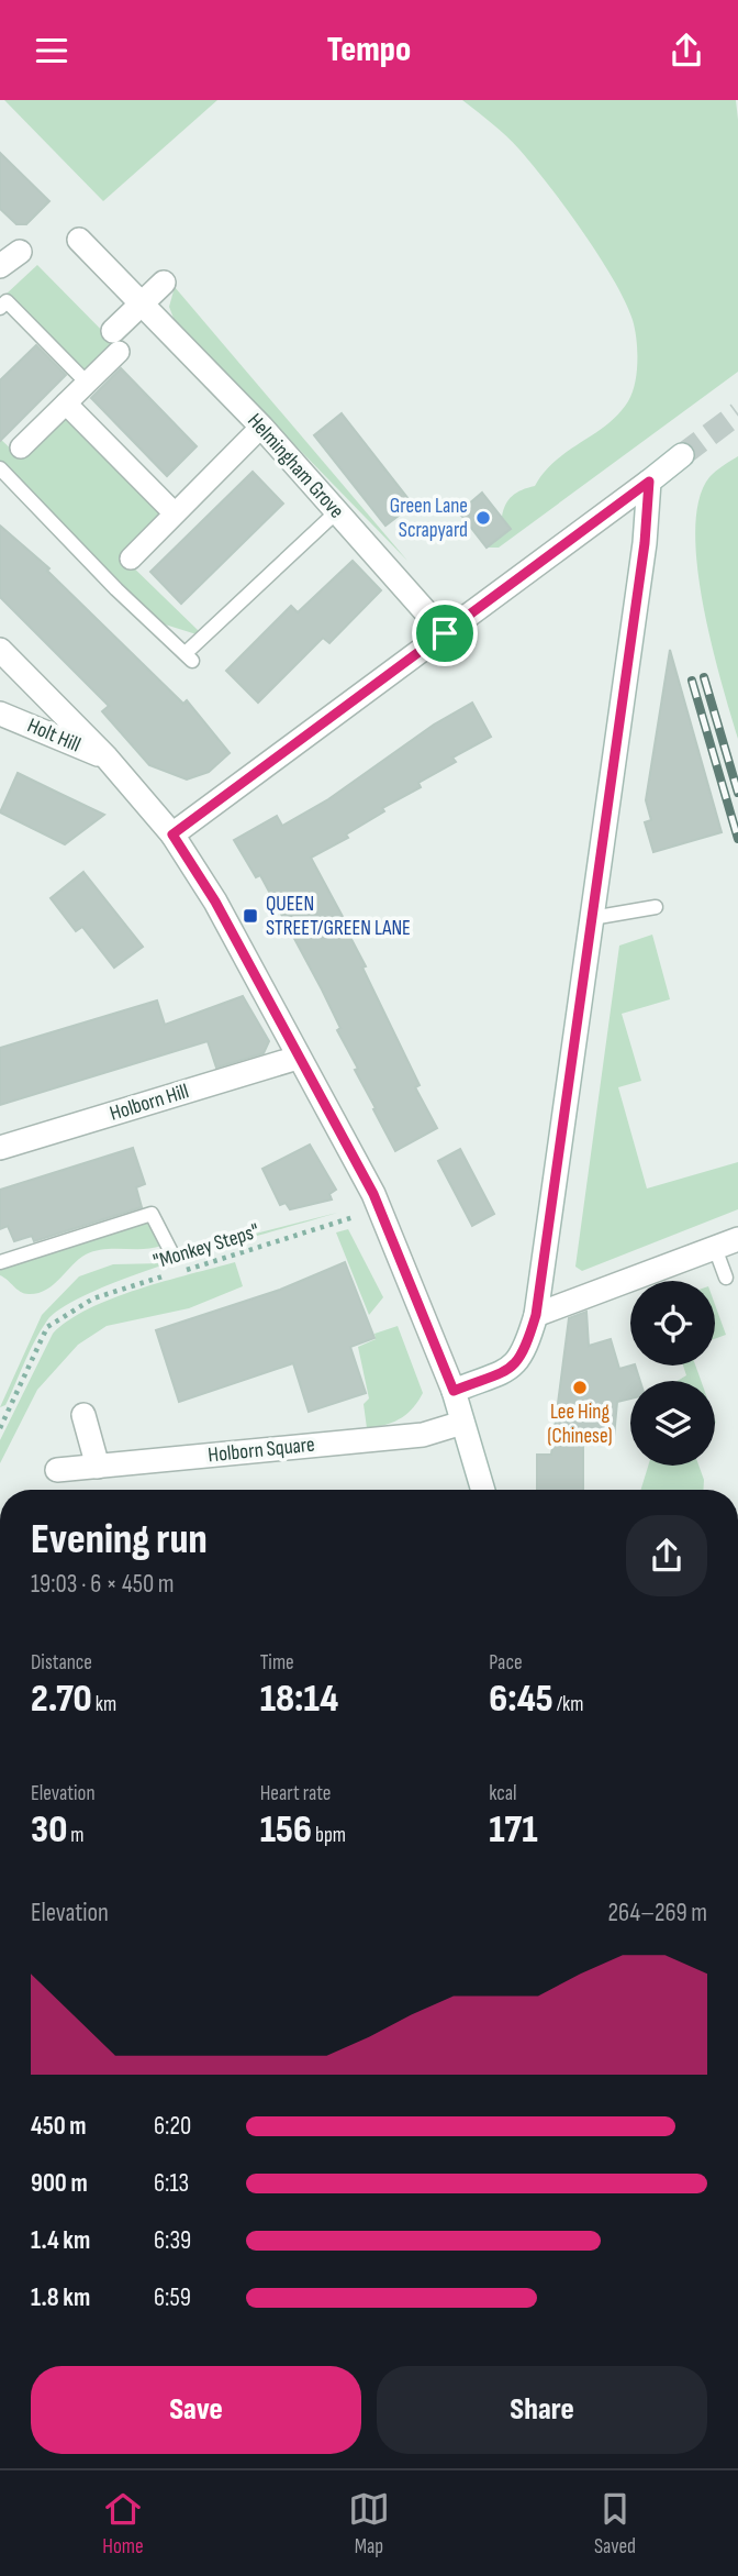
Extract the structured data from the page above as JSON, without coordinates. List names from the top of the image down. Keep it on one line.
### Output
{"streets":{"street":["Helmingham Grove","Holt Hill","Holborn Hill","Holborn Square"],"path":["\"Monkey Steps\""]},"places":{"other":["Green Lane Scrapyard","Lee Hing (Chinese)"],"transit":["QUEEN STREET/GREEN LANE"]},"page":{"header":"Tempo","heading":["Evening run","19:03 · 6 × 450 m"],"stats":[["Distance","2.70 km"],["Time","18:14"],["Pace","6:45 /km"],["Elevation","30 m"],["Heart rate","156 bpm"],["kcal","171"]],"chart":["Elevation","264–269 m"],"list":[{"name":"450 m","note":"6:20"},{"name":"900 m","note":"6:13"},{"name":"1.4 km","note":"6:39"},{"name":"1.8 km","note":"6:59"}],"buttons":["Save","Share"],"tabs":["Home","Map","Saved"]}}
